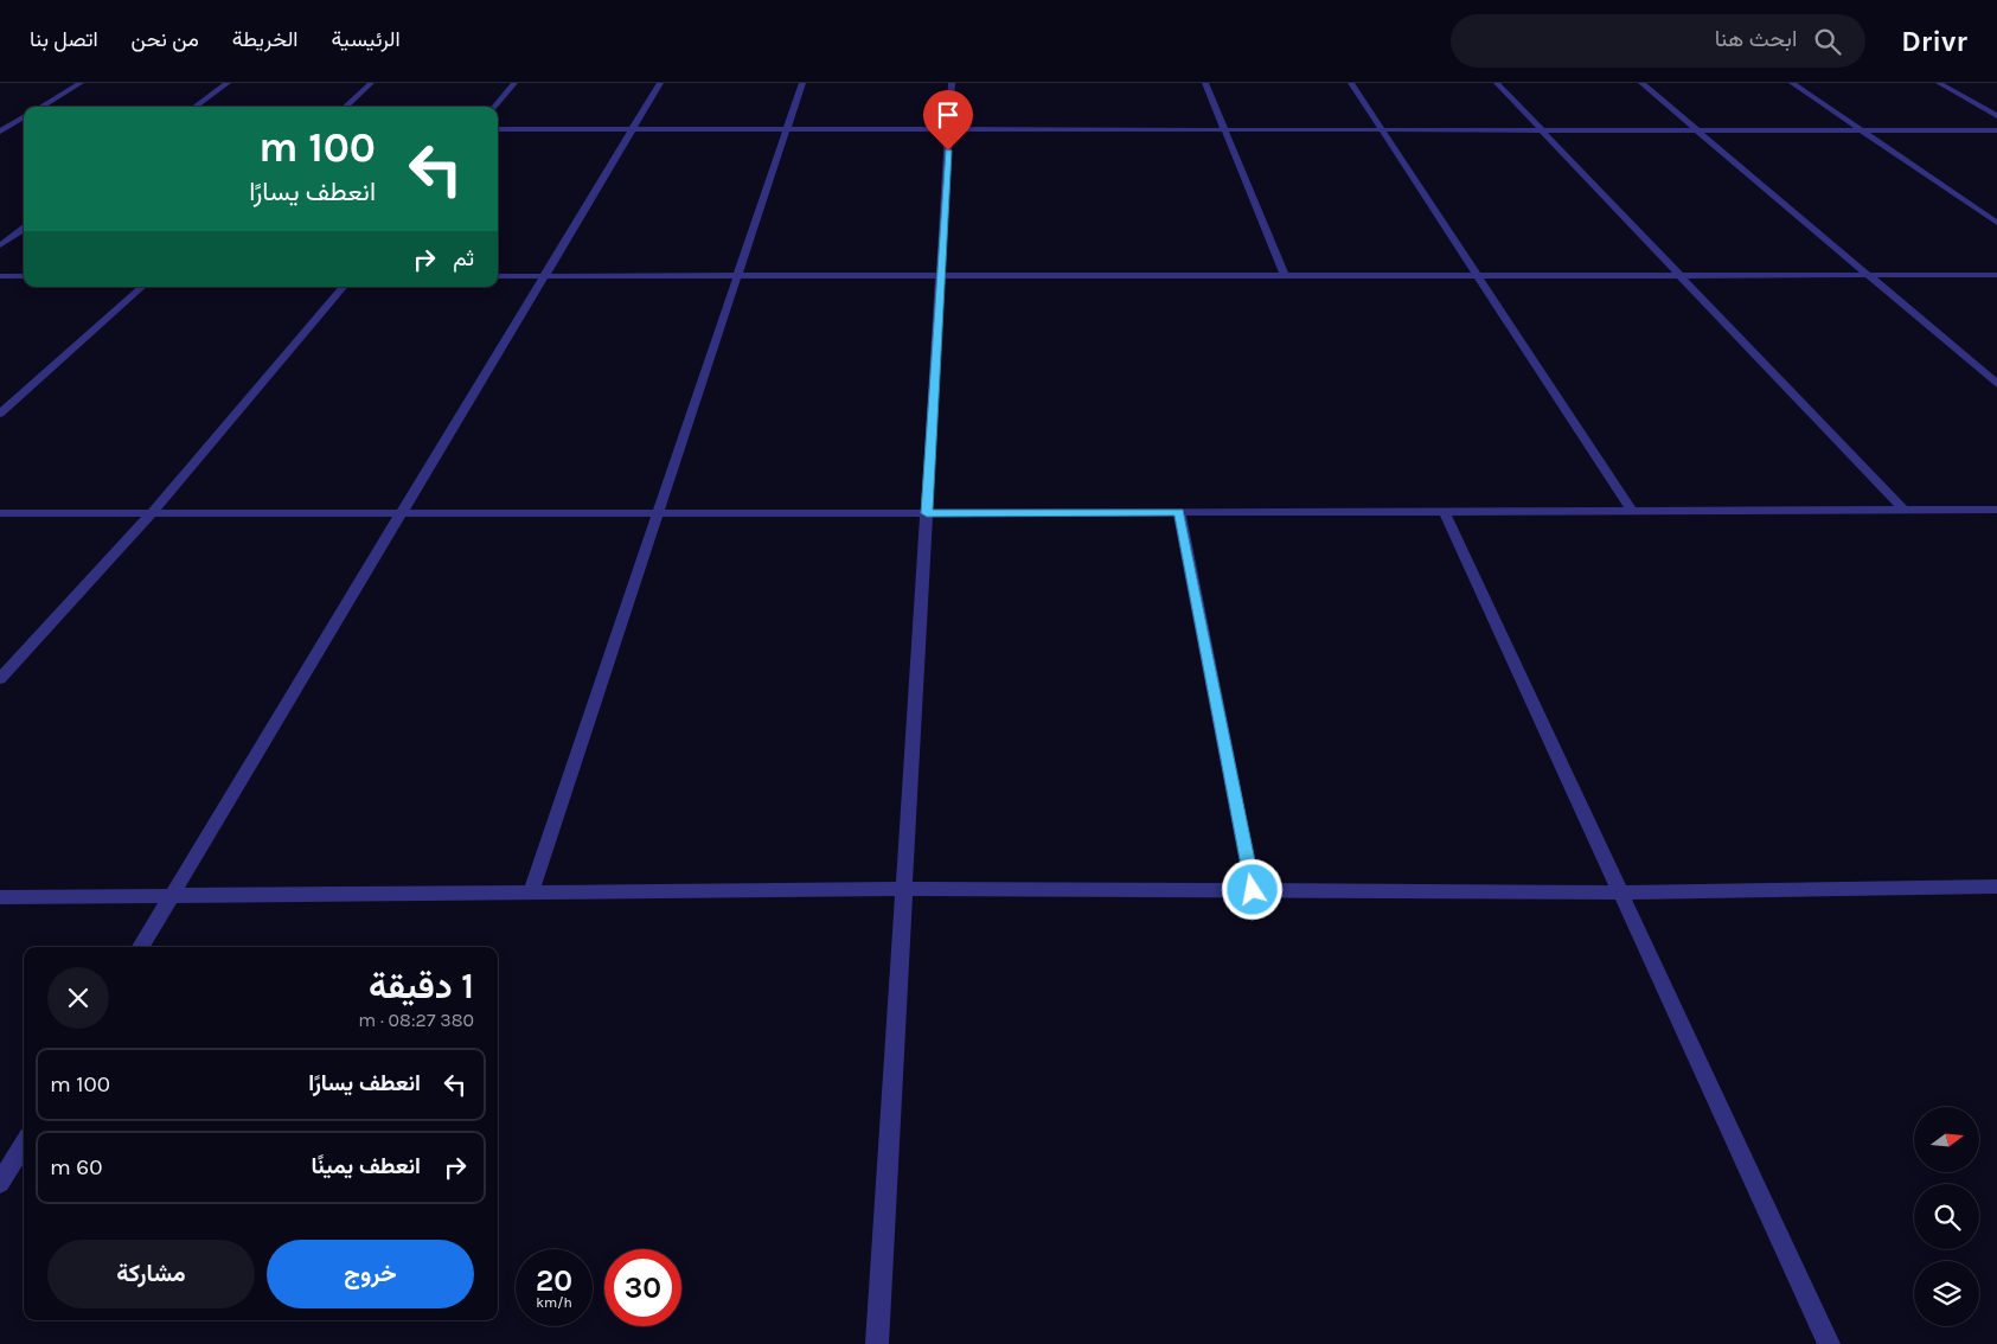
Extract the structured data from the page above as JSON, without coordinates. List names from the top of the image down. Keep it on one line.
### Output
{"north":"right","page":{"header":"Drivr","search":"ابحث هنا","nav":["الرئيسية","الخريطة","من نحن","اتصل بنا"],"turn":["100 m","انعطف يسارًا"],"then":"ثم","heading":["1 دقيقة","380 m · 08:27"],"list":[{"name":"انعطف يسارًا","value":"100 m"},{"name":"انعطف يمينًا","value":"60 m"}],"buttons":["خروج","مشاركة"],"speed":"20 km/h","limit":"30"}}
